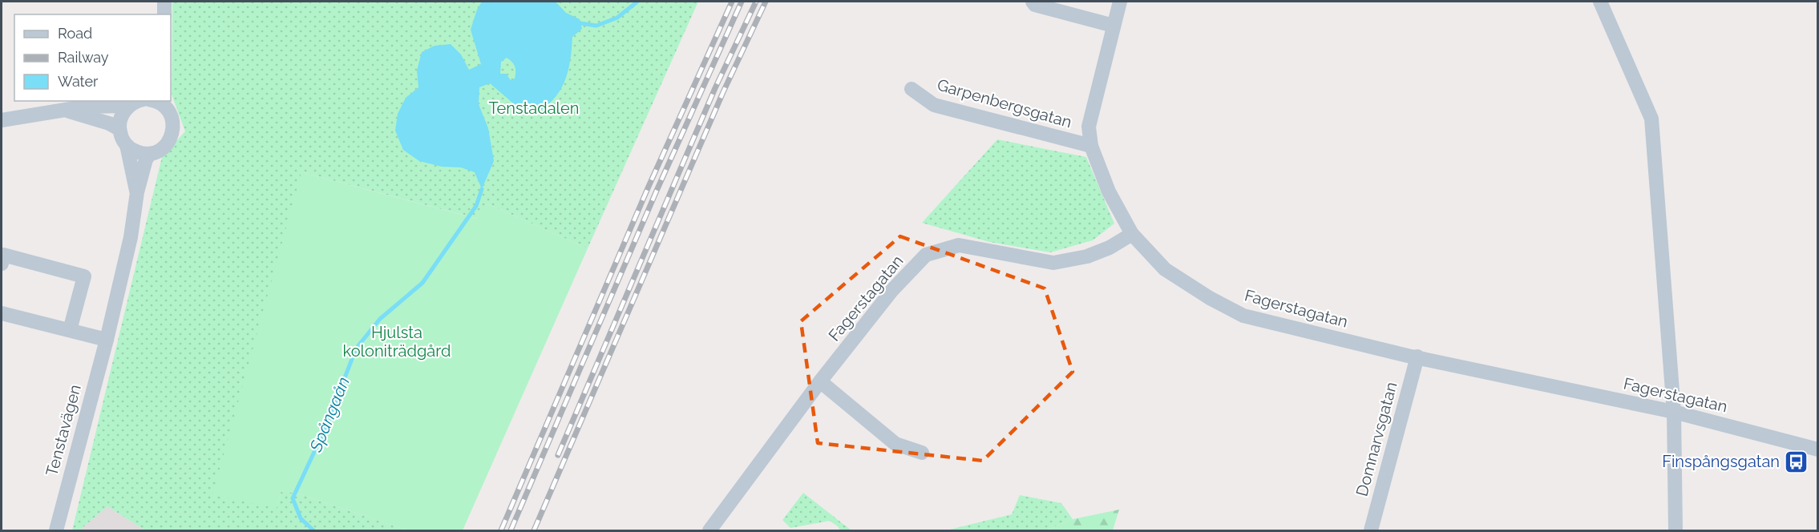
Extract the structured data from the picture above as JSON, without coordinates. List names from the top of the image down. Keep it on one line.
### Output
{"streets":{"street":["Garpenbergsgatan","Fagerstagatan","Tenstavägen","Domnarvsgatan"]},"crossings":[["Fagerstagatan","Domnarvsgatan"]],"water":["Spångaån"],"parks":["Tenstadalen","Hjulsta koloniträdgård"],"places":{"bus stop":["Finspångsgatan"]},"legend":["Road","Railway","Water"]}
